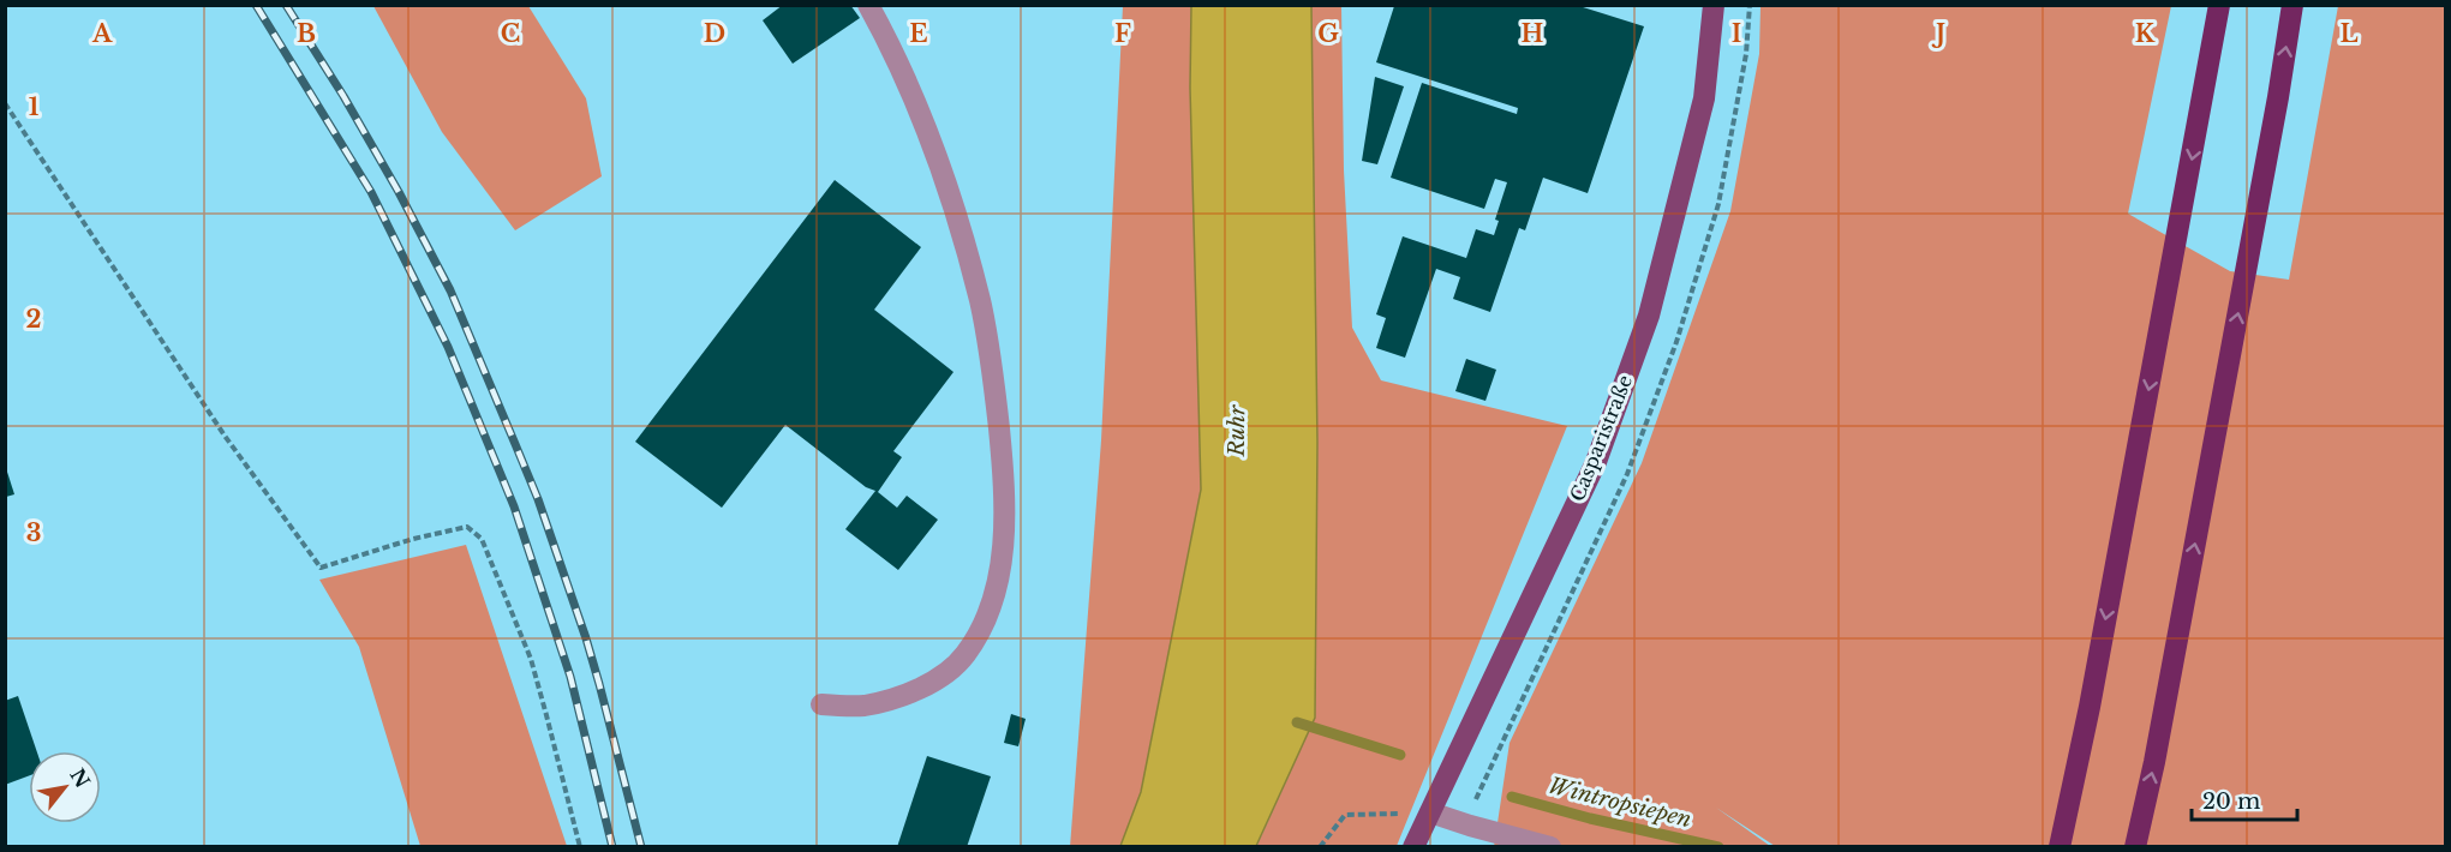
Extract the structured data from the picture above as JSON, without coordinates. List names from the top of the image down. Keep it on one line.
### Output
{"streets":{"main road":["Casparistraße"]},"water":["Ruhr","Wintropsiepen"],"scale_bar":"20 m","north":"top right","grid":{"columns":["A","B","C","D","E","F","G","H","I","J","K","L"],"rows":["1","2","3"]}}
